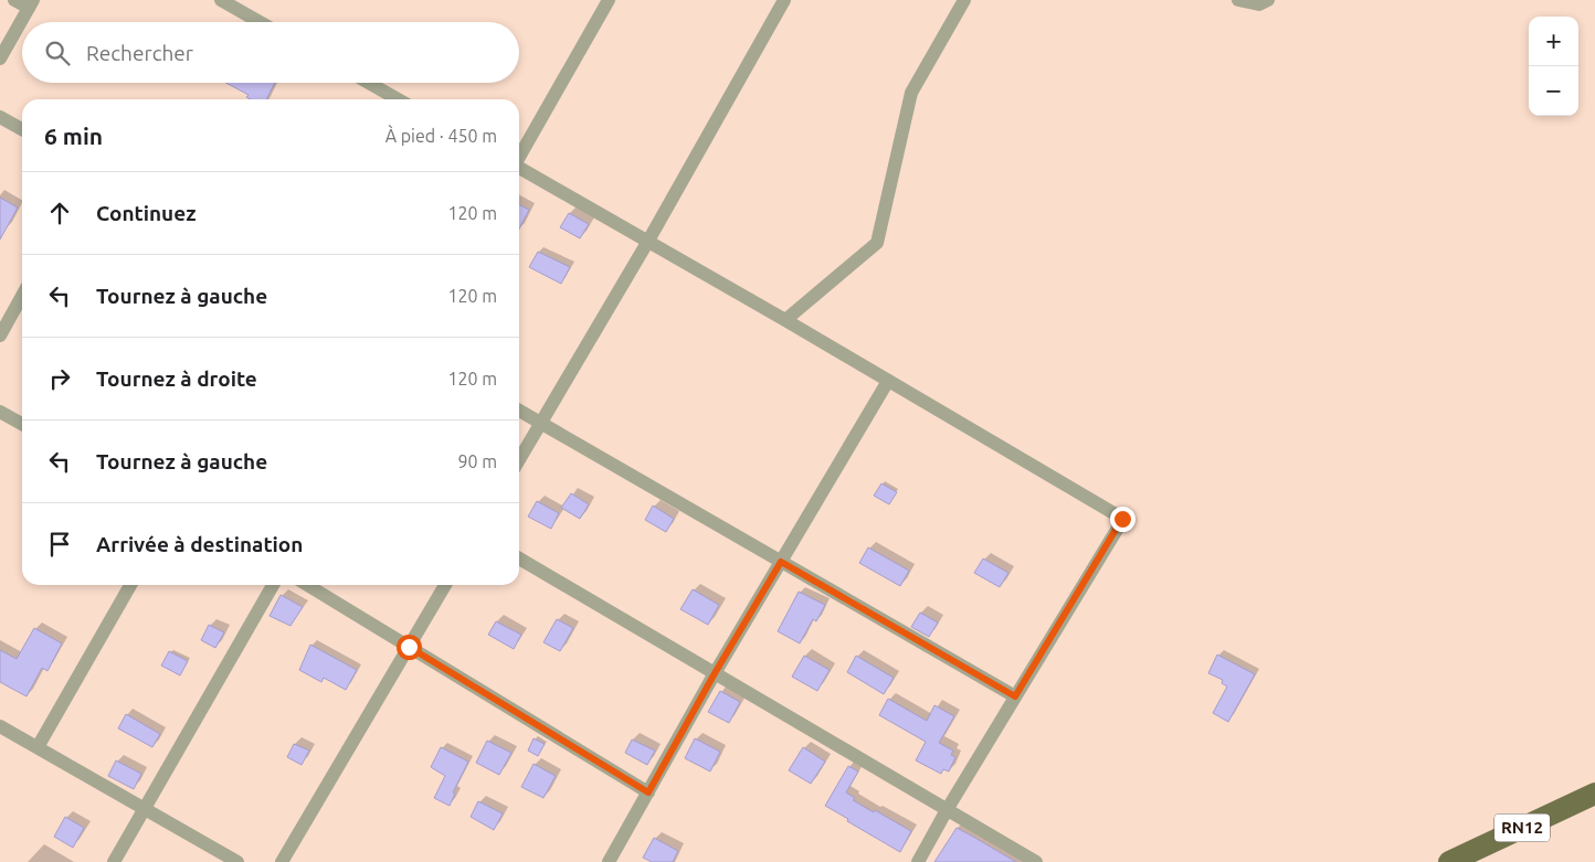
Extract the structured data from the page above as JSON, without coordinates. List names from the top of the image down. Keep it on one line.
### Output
{"streets":{"main road":["RN12"]},"page":{"map_buttons":["+","−"],"search":"Rechercher","heading":["6 min","À pied · 450 m"],"list":[["Continuez","120 m"],["Tournez à gauche","120 m"],["Tournez à droite","120 m"],["Tournez à gauche","90 m"],"Arrivée à destination"]}}
